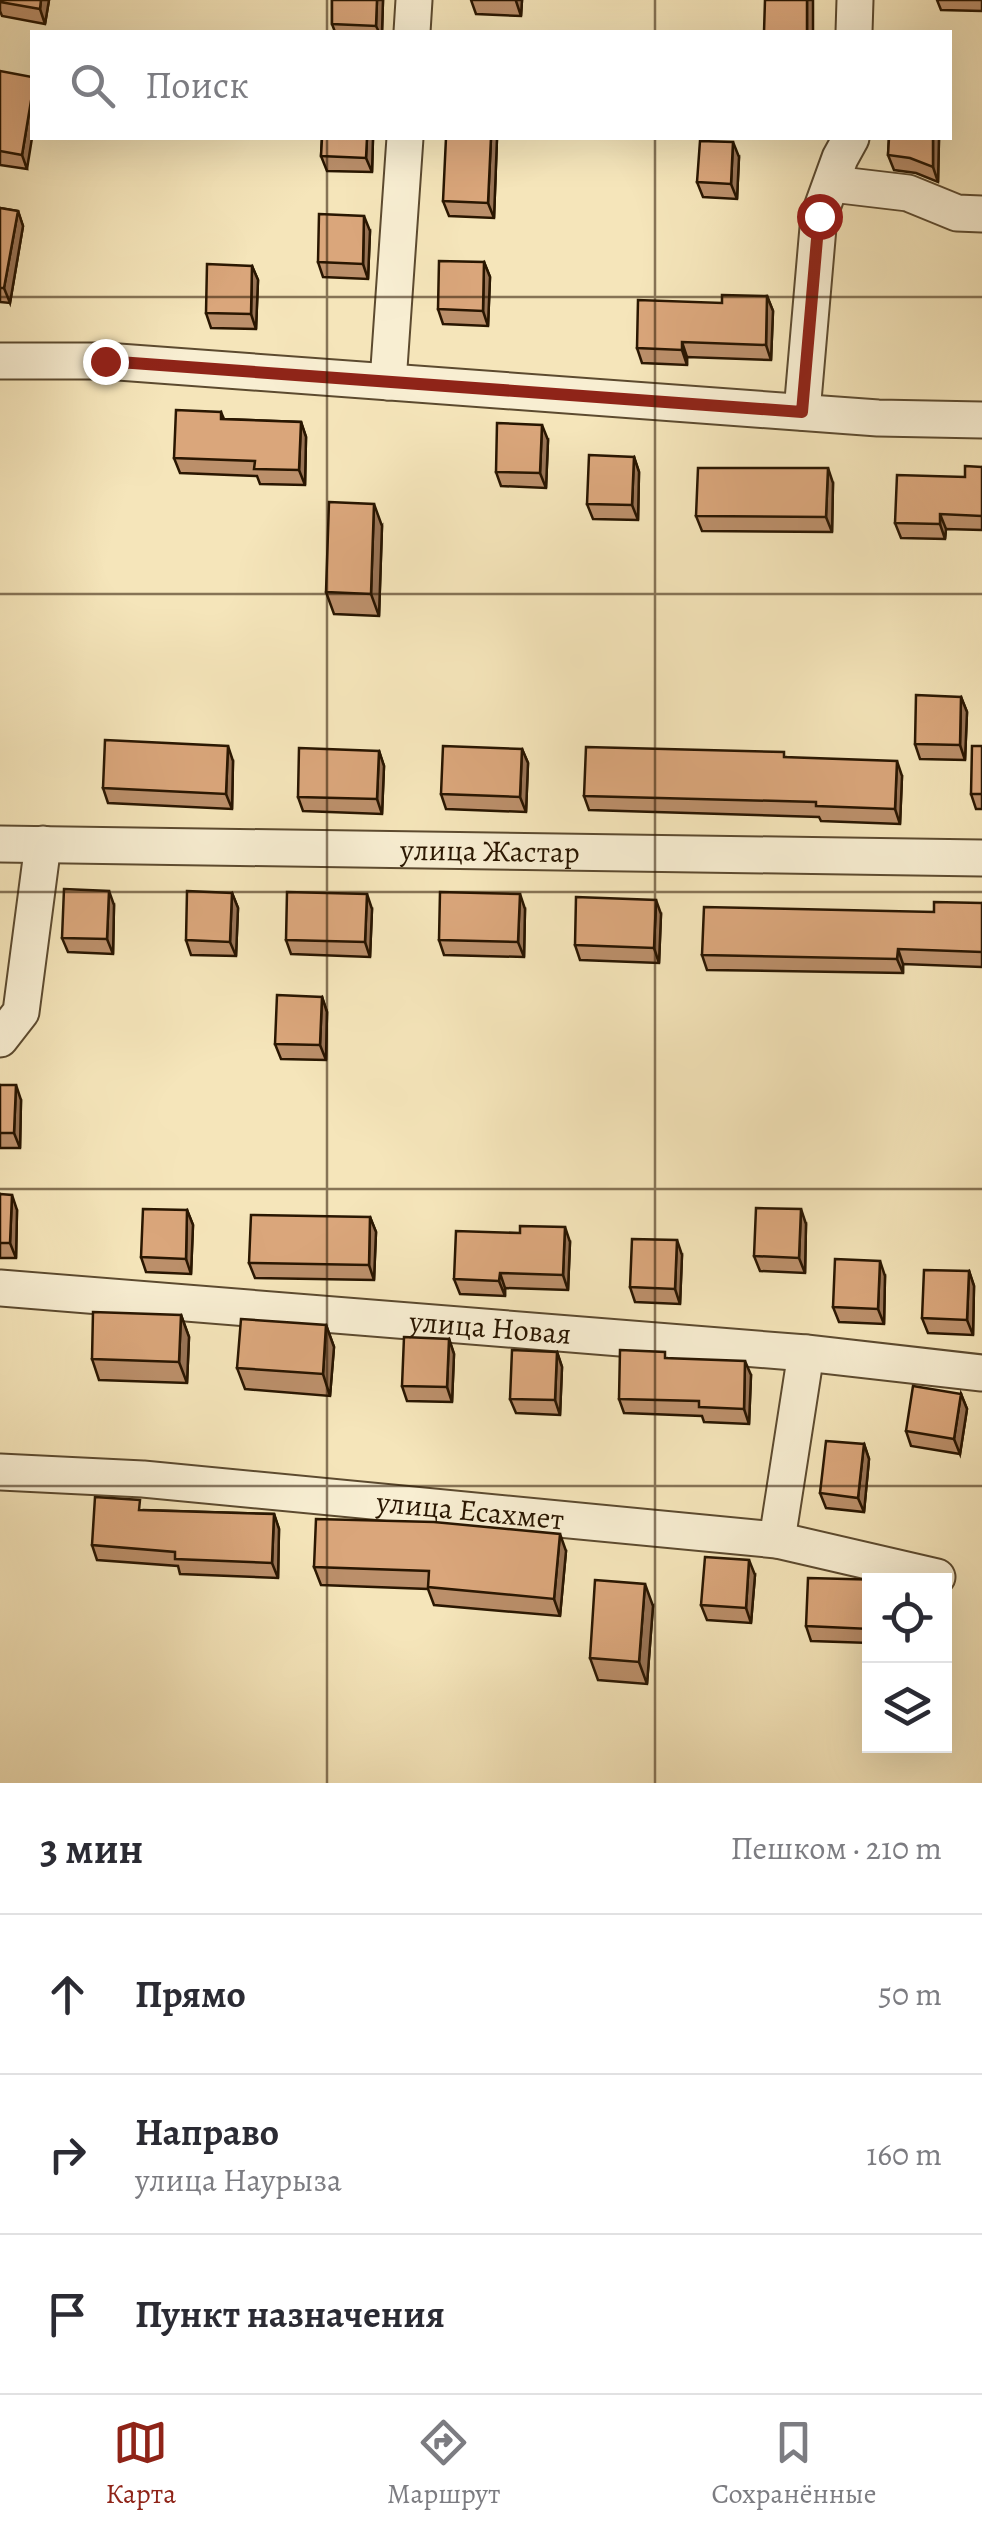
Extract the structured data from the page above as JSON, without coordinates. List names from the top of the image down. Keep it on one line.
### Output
{"streets":{"street":["улица Жастар","улица Новая","улица Есахмет"]},"page":{"search":"Поиск","heading":["3 мин","Пешком · 210 m"],"list":[["Прямо","50 m"],["Направо","улица Наурыза","160 m"],"Пункт назначения"],"nav":["Карта","Маршрут","Сохранённые"]}}
